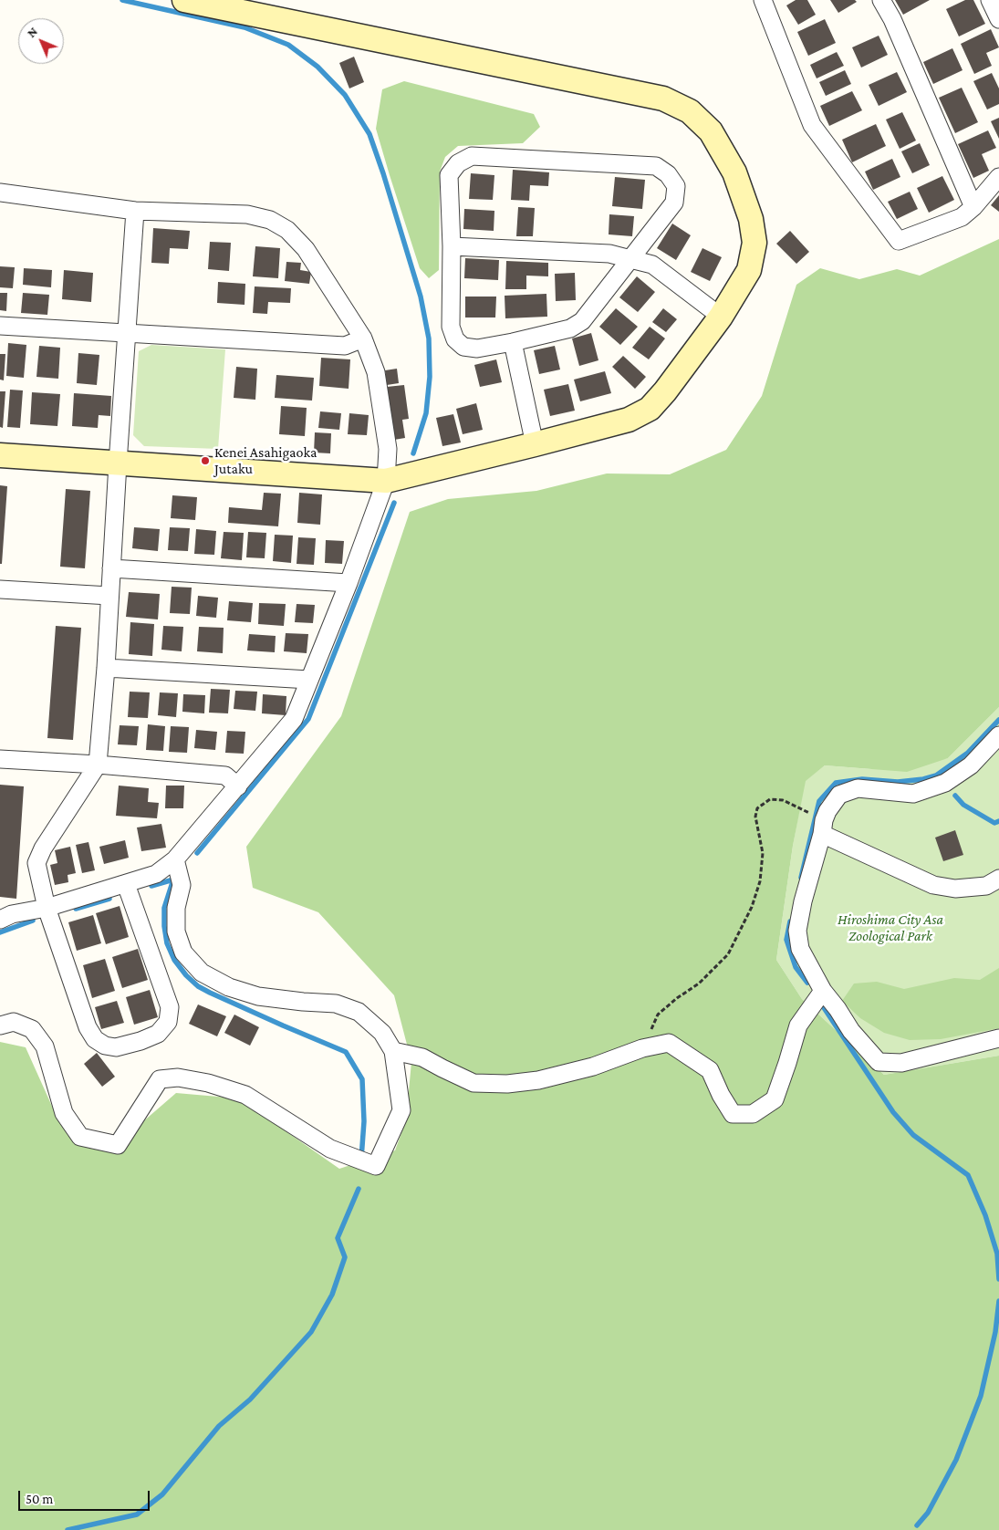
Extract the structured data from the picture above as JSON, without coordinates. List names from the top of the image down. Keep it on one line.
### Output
{"parks":["Hiroshima City Asa Zoological Park"],"places":["Kenei Asahigaoka Jutaku"],"scale_bar":"50 m","north":"top left"}
